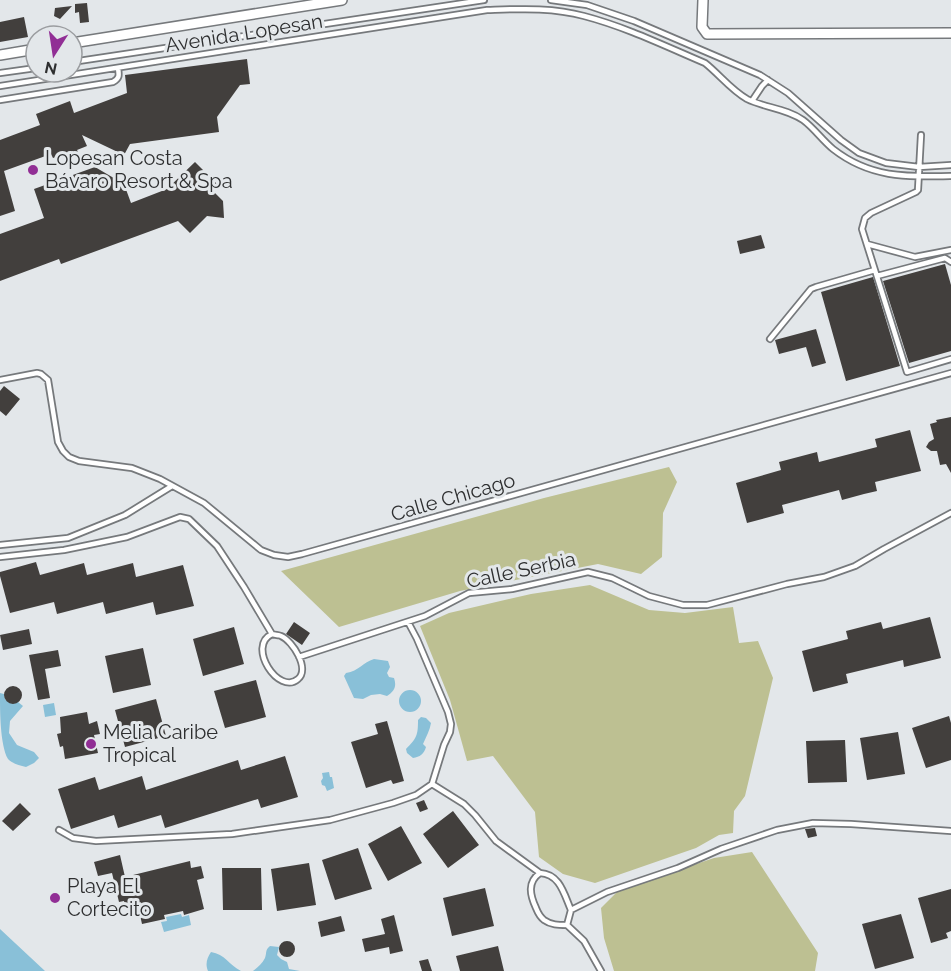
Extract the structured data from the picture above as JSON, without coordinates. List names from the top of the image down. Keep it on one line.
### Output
{"streets":{"lane":["Avenida Lopesan","Calle Chicago","Calle Serbia"]},"places":["Lopesan Costa Bávaro Resort & Spa","Melia Caribe Tropical","Playa El Cortecito"],"north":"bottom"}
